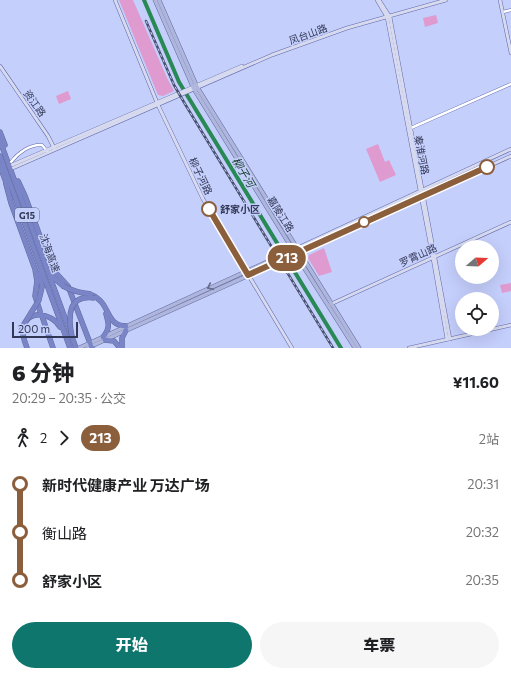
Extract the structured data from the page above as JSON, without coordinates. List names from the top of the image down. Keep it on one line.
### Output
{"streets":{"highway":["G15","沈海高速"],"main road":["嘉陵江路"],"street":["凤台山路","资江路","秦淮河路","柳子河路","罗霄山路"]},"crossings":[["凤台山路","资江路"],["凤台山路","秦淮河路"],["凤台山路","柳子河路"],["凤台山路","嘉陵江路"],["秦淮河路","罗霄山路"],["嘉陵江路","罗霄山路"]],"water":["柳子河"],"places":["舒家小区"],"lines":["bus line 213"],"scale_bar":"200 m","north":"right","page":{"on_map":"213","scale":"200 m","heading":["6 分钟","20:29 – 20:35 · 公交","¥11.60"],"legs":["2","213","2站"],"list":[{"name":"新时代健康产业 万达广场","value":"20:31"},{"name":"衡山路","value":"20:32"},{"name":"舒家小区","value":"20:35"}],"buttons":["开始","车票"]}}
